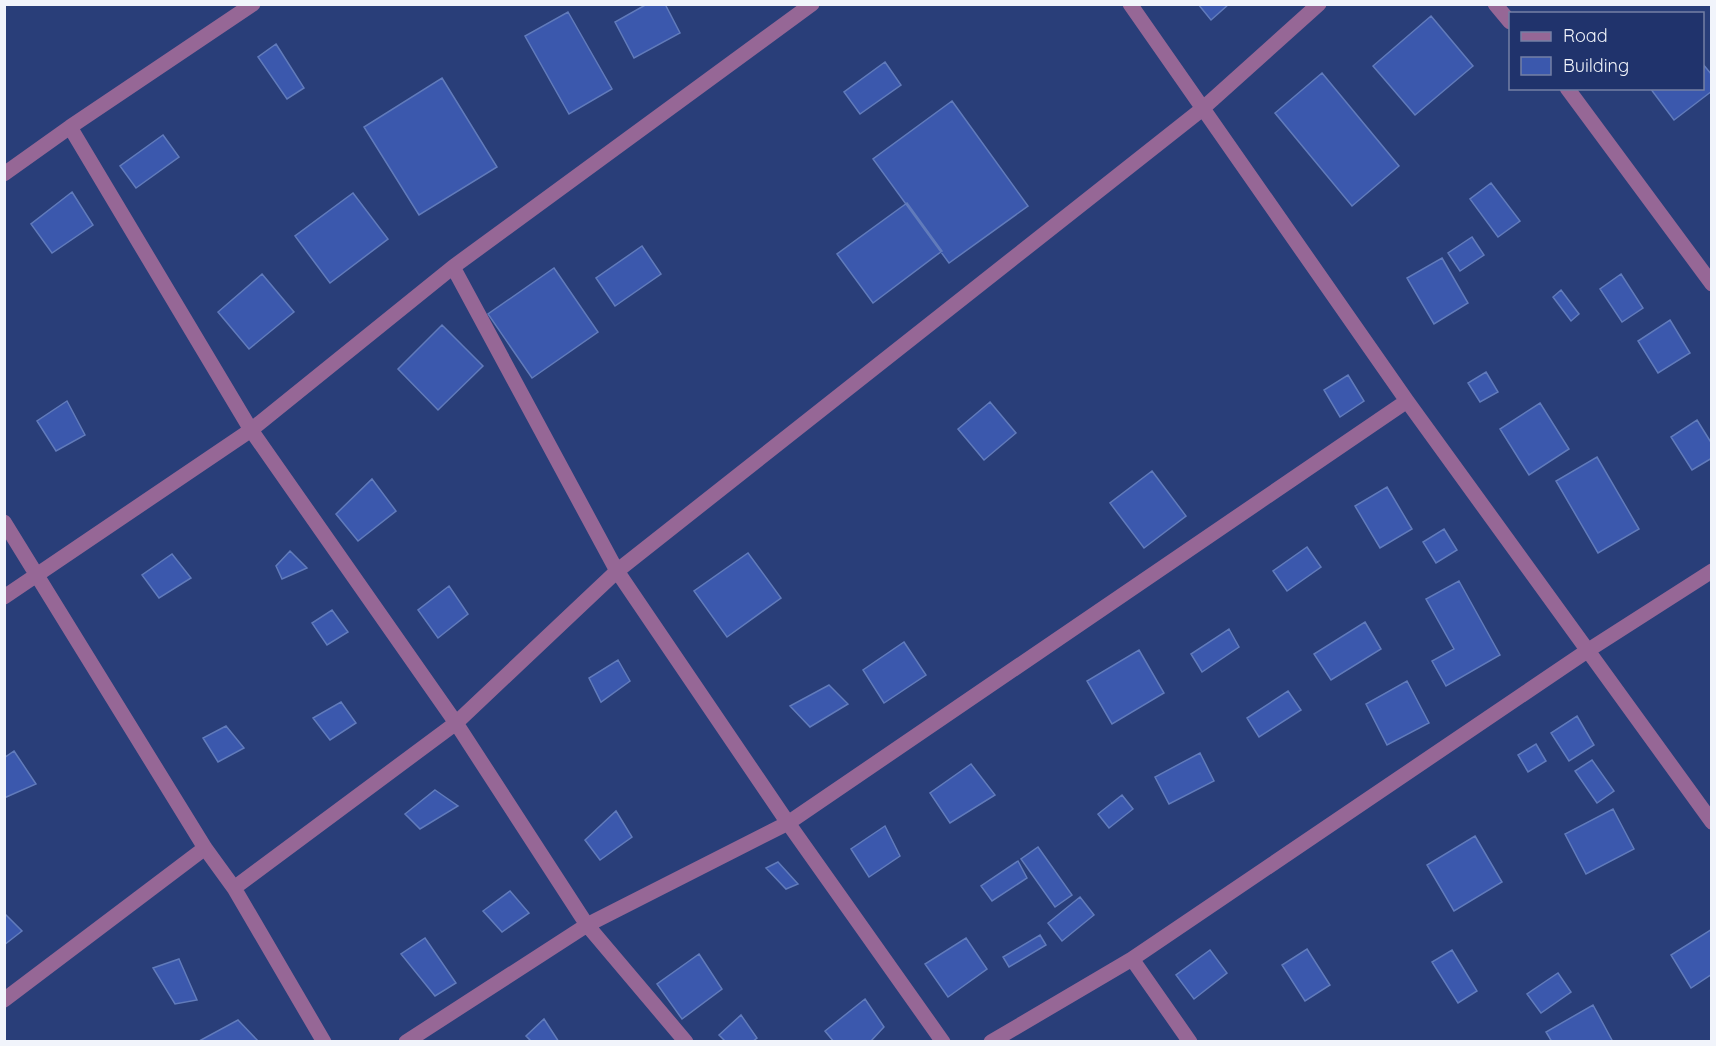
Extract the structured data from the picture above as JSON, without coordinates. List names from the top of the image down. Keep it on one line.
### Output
{"legend":["Road","Building"]}
